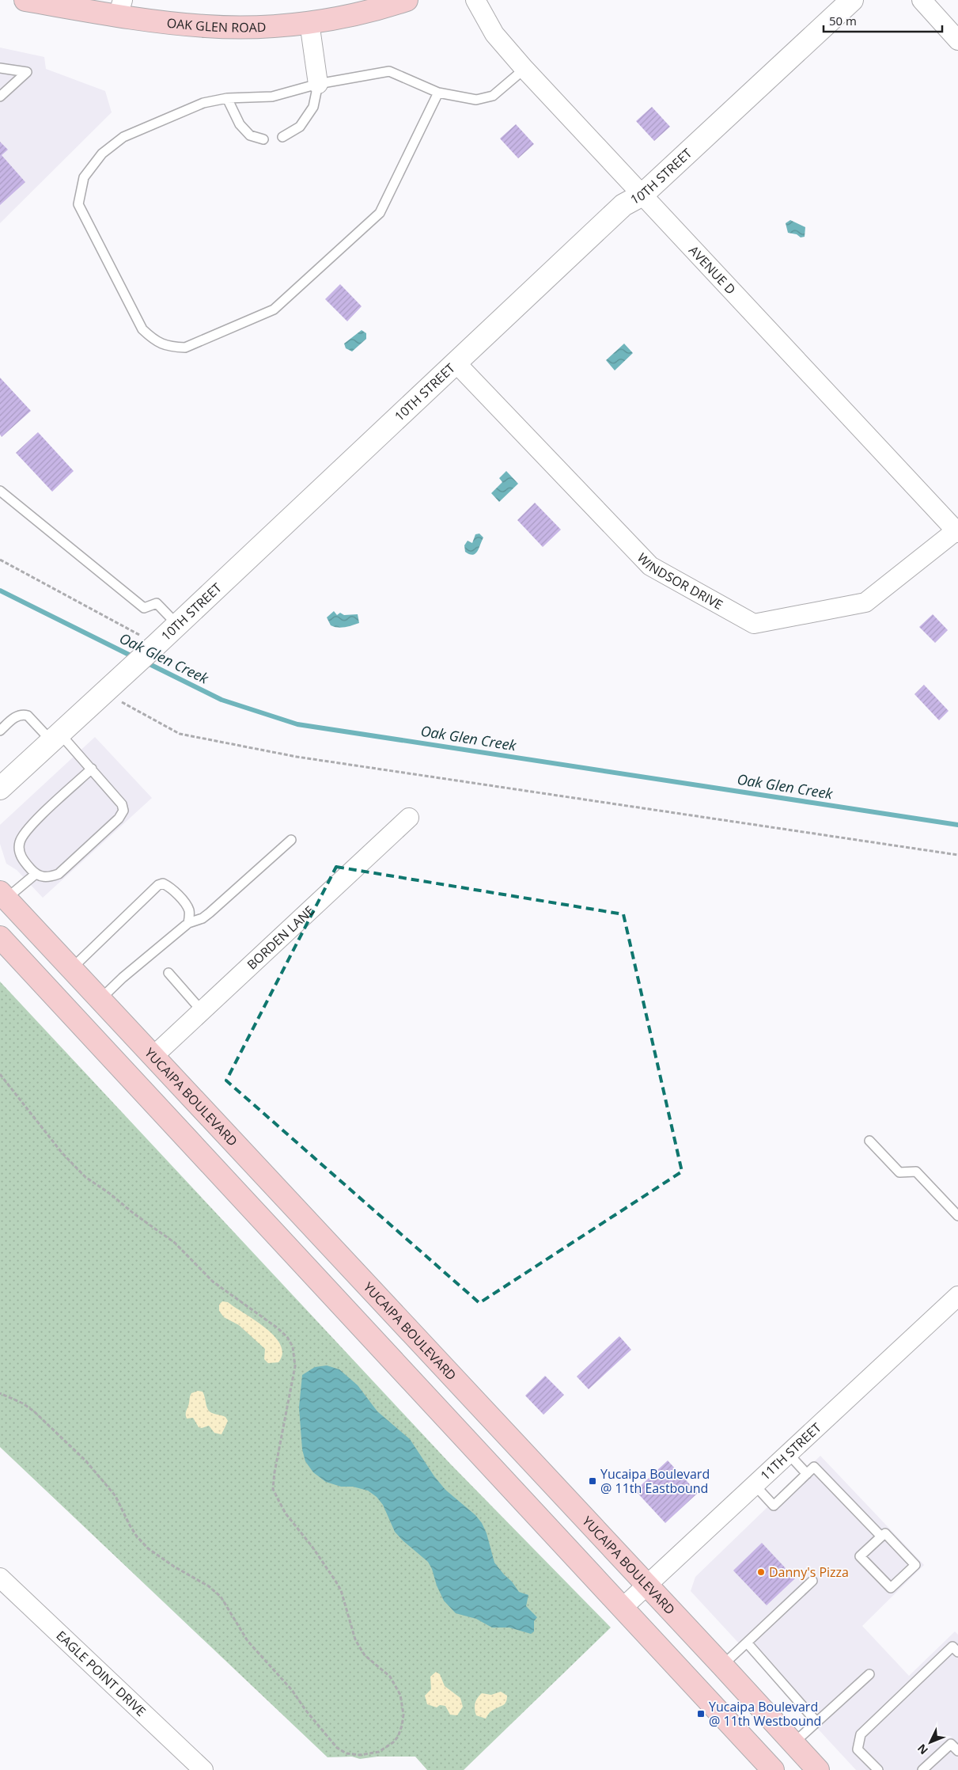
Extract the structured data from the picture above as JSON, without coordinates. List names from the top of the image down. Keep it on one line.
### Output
{"streets":{"main road":["OAK GLEN ROAD","YUCAIPA BOULEVARD"],"street":["10TH STREET","AVENUE D","WINDSOR DRIVE","BORDEN LANE","11TH STREET","EAGLE POINT DRIVE"]},"crossings":[["10TH STREET","AVENUE D"],["10TH STREET","WINDSOR DRIVE"],["AVENUE D","WINDSOR DRIVE"],["BORDEN LANE","YUCAIPA BOULEVARD"],["YUCAIPA BOULEVARD","11TH STREET"]],"water":["Oak Glen Creek"],"places":{"transit":["Yucaipa Boulevard @ 11th Eastbound","Yucaipa Boulevard @ 11th Westbound"],"other":["Danny's Pizza"]},"scale_bar":"50 m","north":"bottom left"}
